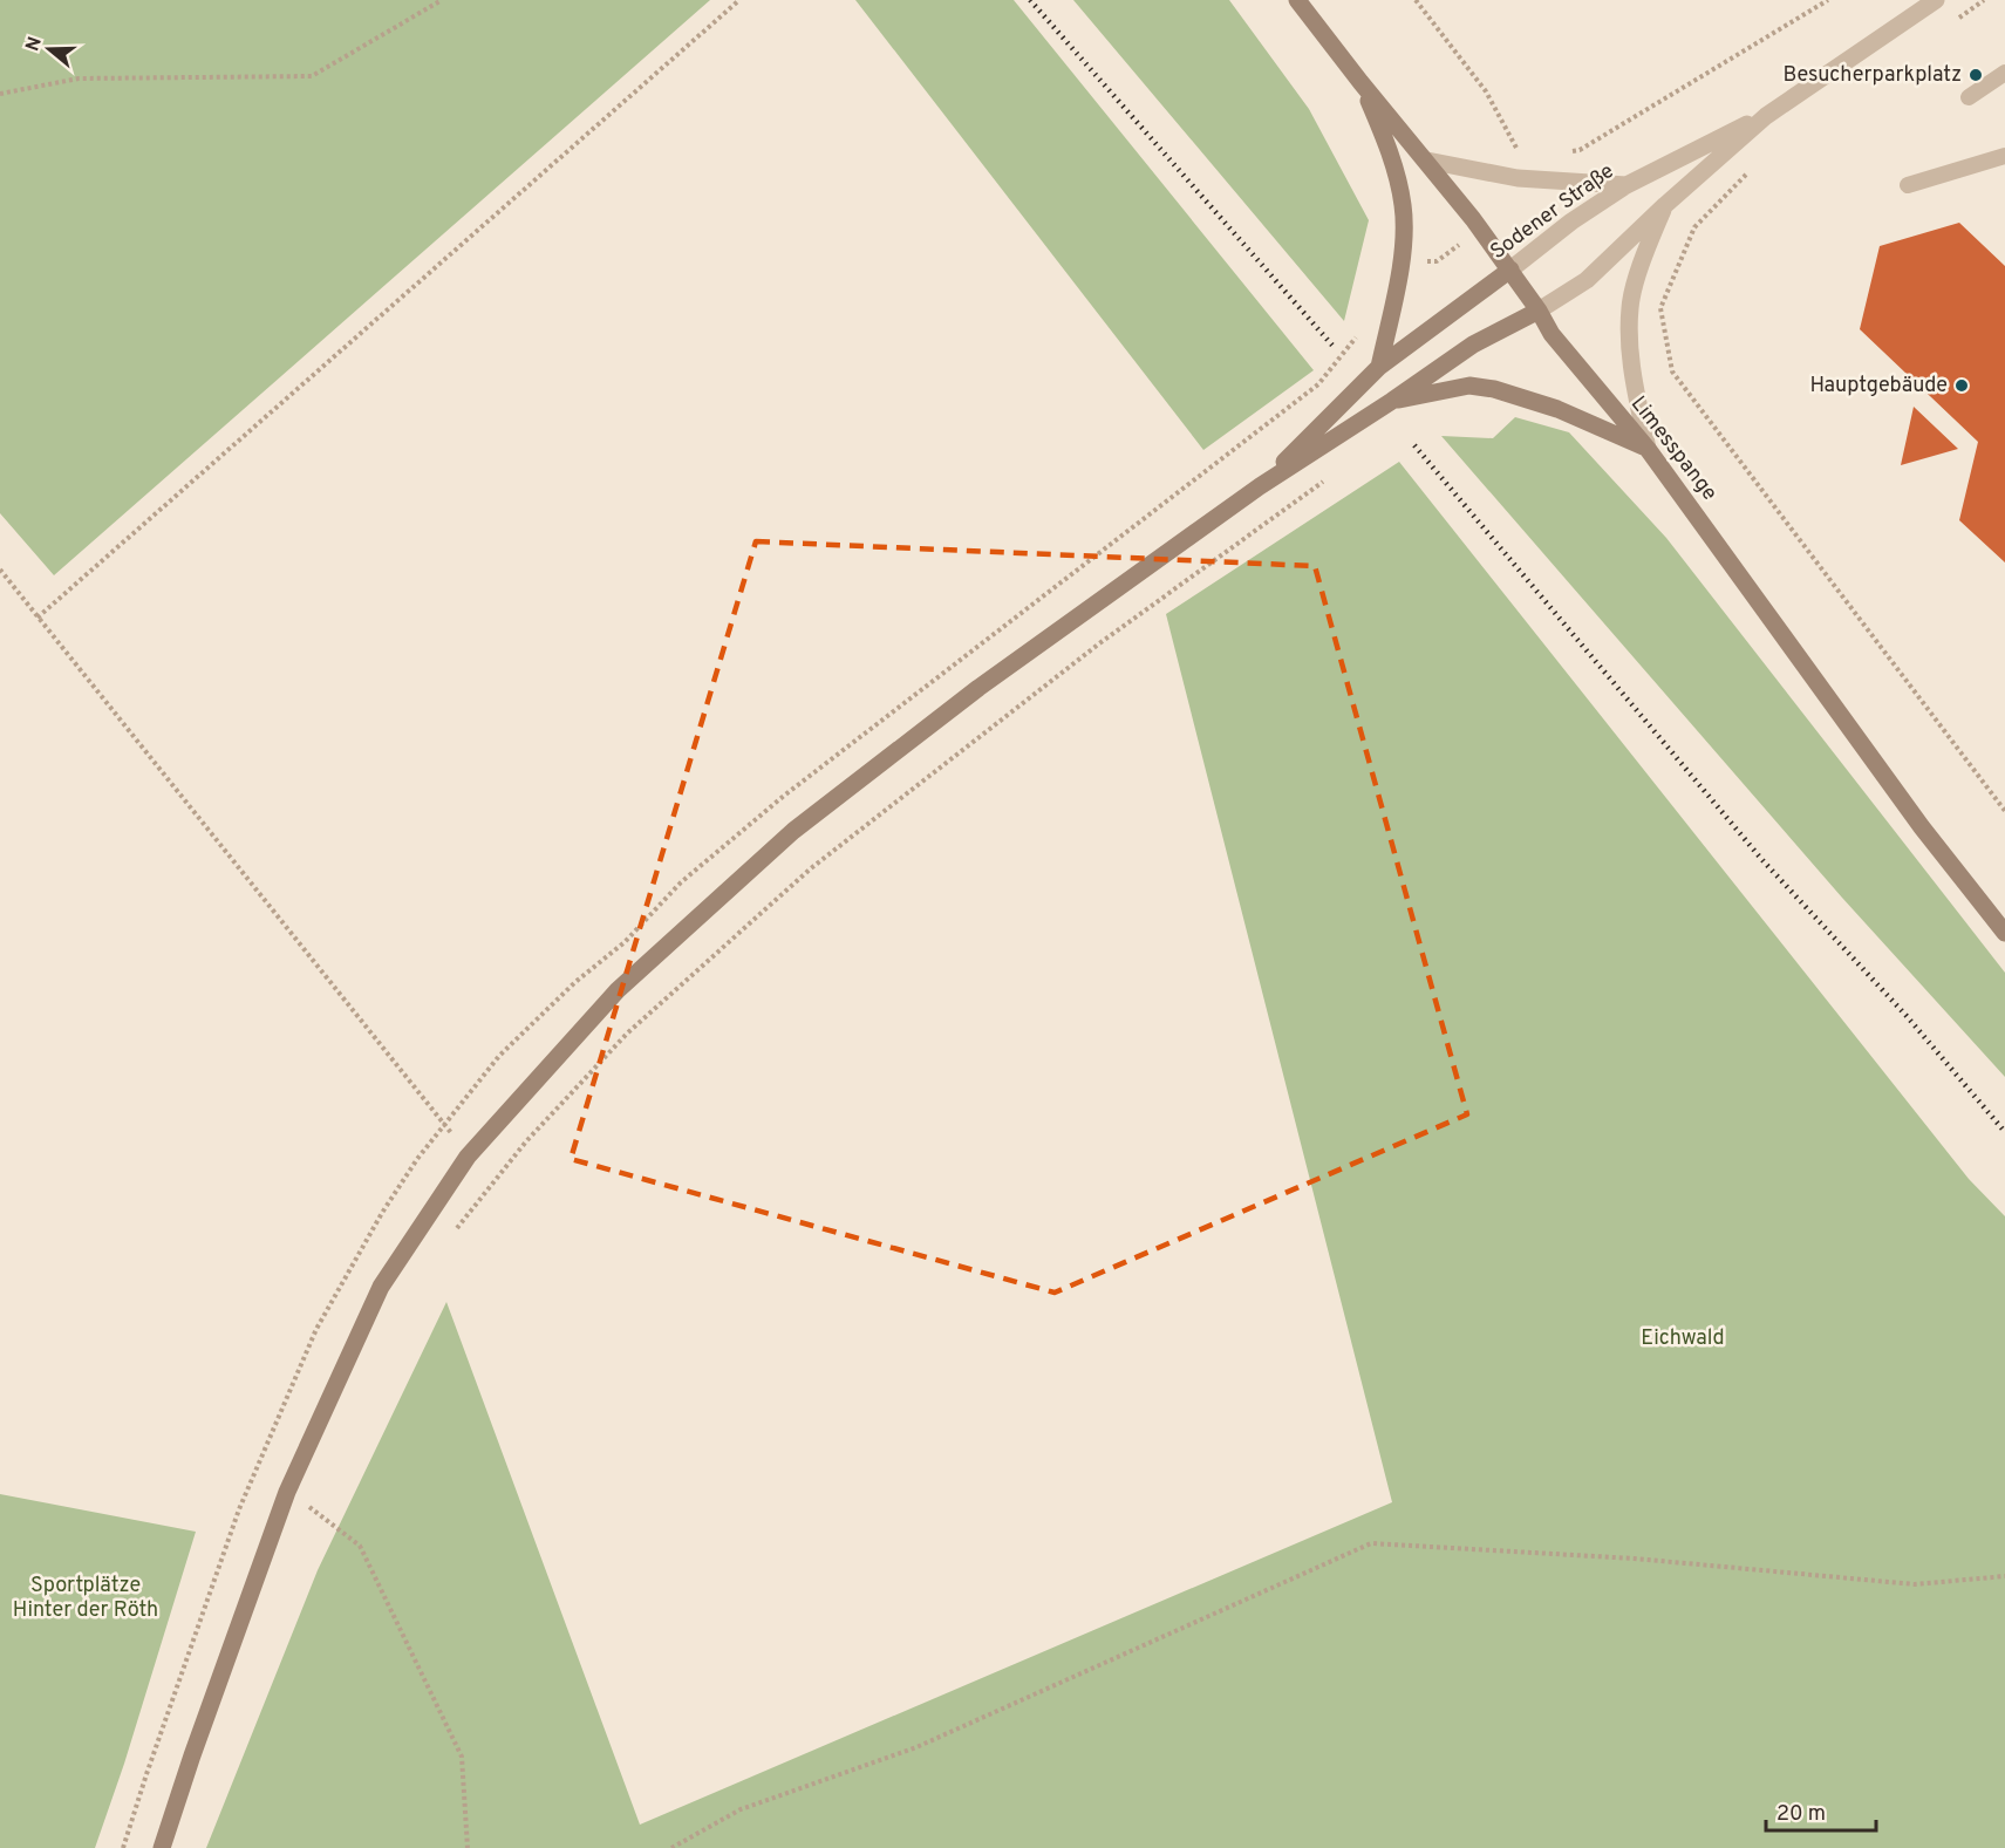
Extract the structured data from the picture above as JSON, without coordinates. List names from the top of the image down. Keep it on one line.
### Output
{"streets":{"main road":["Sodener Straße","Limesspange"]},"crossings":[["Sodener Straße","Limesspange"]],"parks":["Eichwald","Sportplätze Hinter der Röth"],"places":["Besucherparkplatz","Hauptgebäude"],"scale_bar":"20 m","north":"left"}
